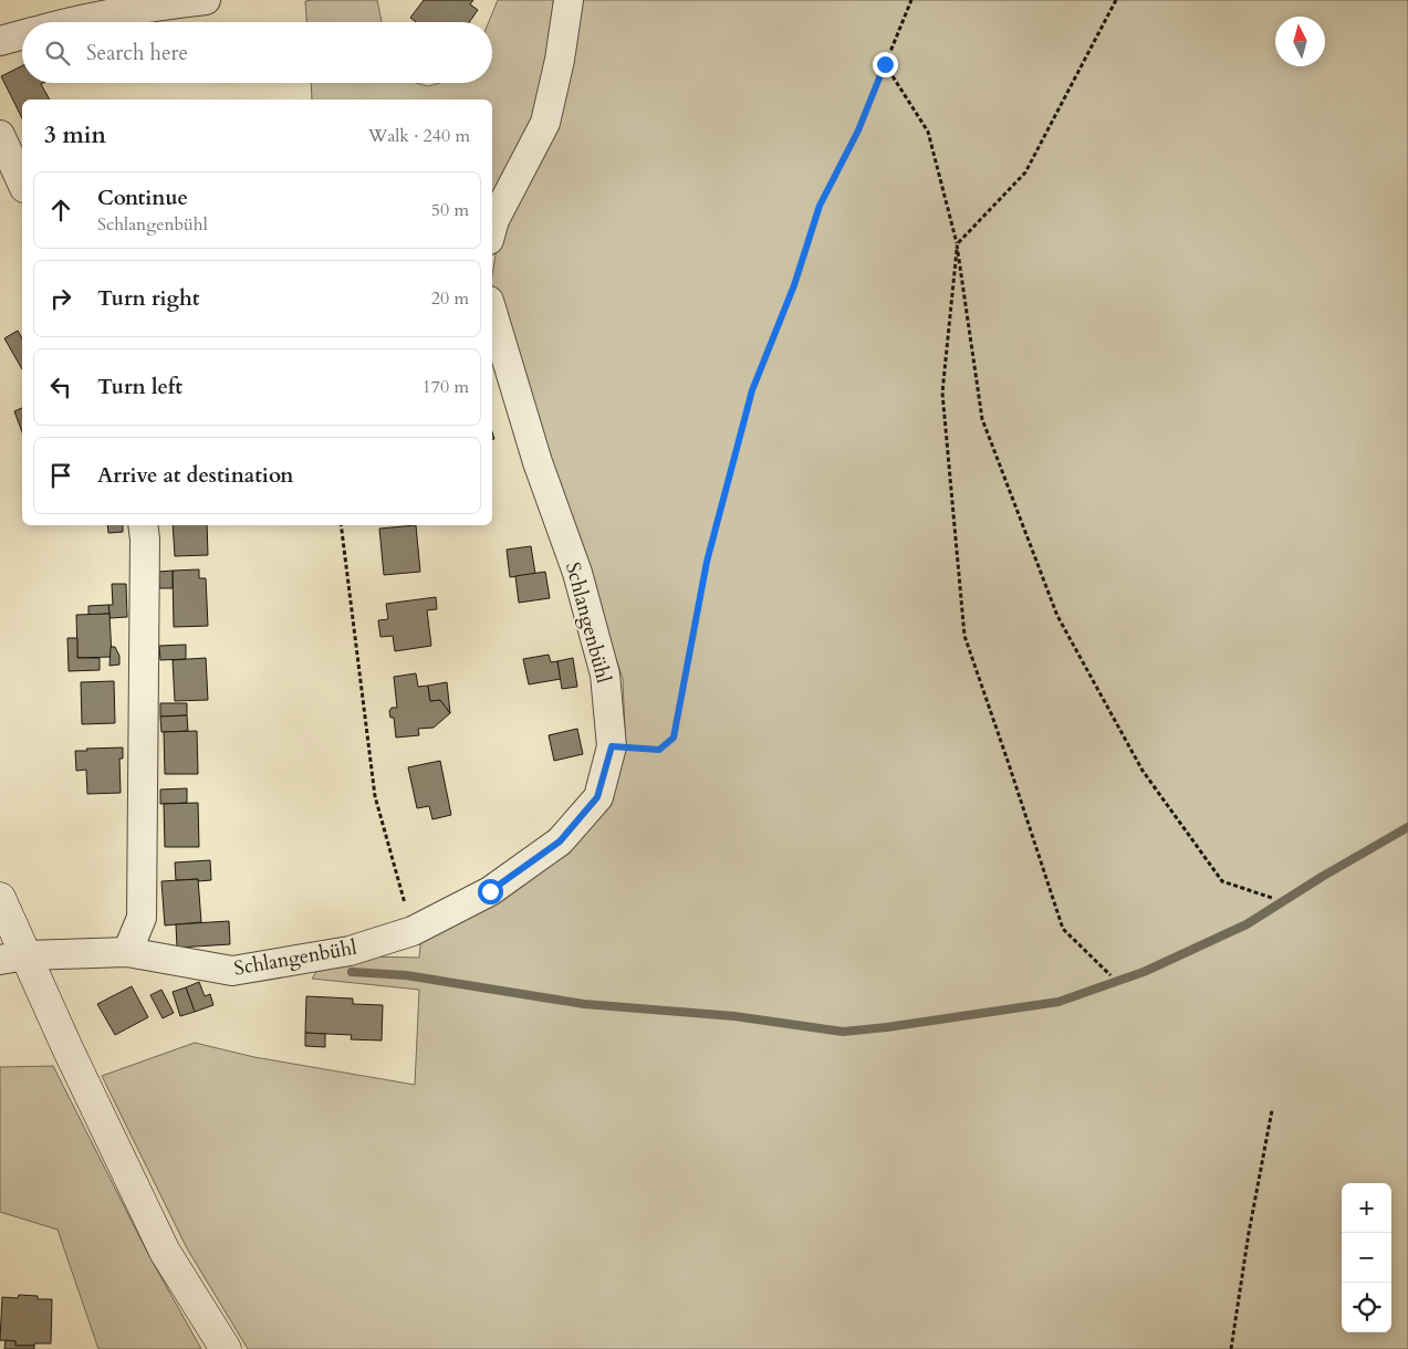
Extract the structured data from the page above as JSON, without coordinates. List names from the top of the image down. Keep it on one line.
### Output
{"streets":{"street":["Schlangenbühl"]},"north":"top","page":{"search":"Search here","heading":["3 min","Walk · 240 m"],"list":[["Continue","Schlangenbühl","50 m"],["Turn right","20 m"],["Turn left","170 m"],"Arrive at destination"],"map_buttons":["+","−"]}}
